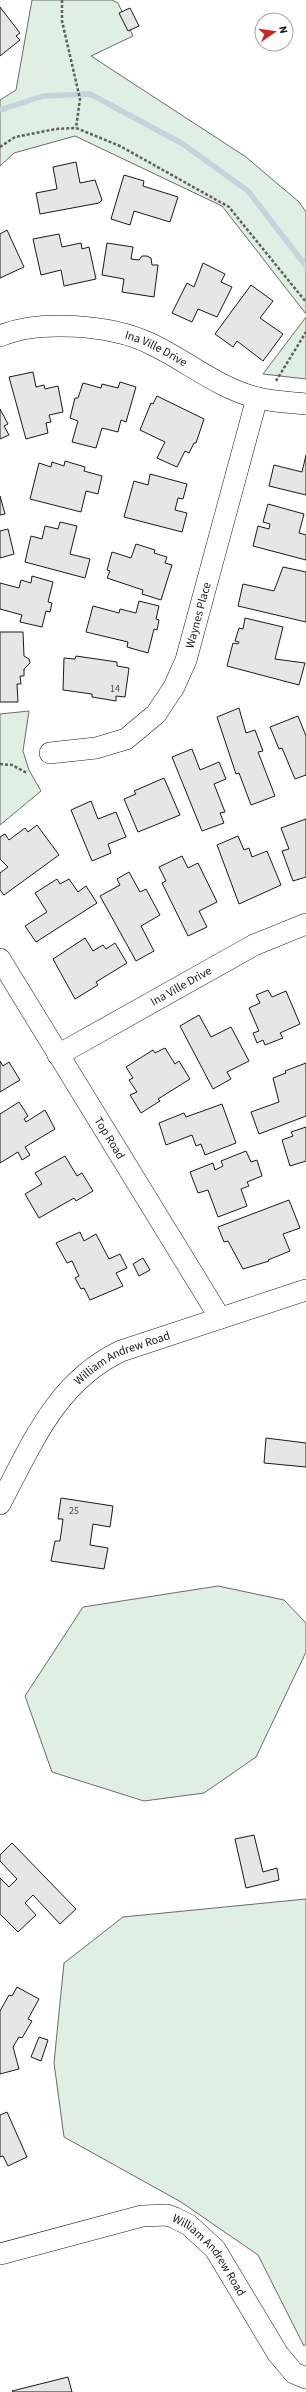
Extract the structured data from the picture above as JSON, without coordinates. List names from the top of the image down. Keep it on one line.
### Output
{"streets":{"street":["Ina Ville Drive","Waynes Place","Top Road","William Andrew Road"]},"crossings":[["Ina Ville Drive","Waynes Place"],["Ina Ville Drive","Top Road"],["Top Road","William Andrew Road"]],"house_numbers":["14","25"],"north":"right"}
